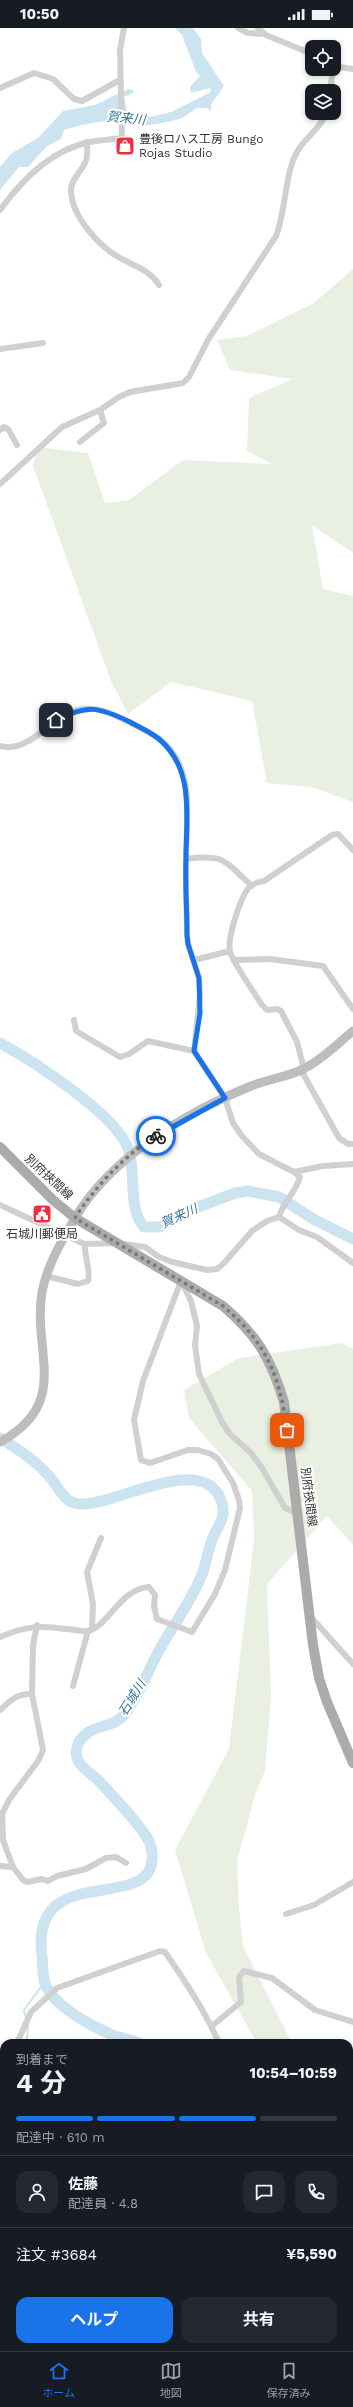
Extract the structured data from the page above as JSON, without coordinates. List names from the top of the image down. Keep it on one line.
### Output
{"streets":{"main road":["別府挾間線"]},"water":["賀来川","石城川"],"places":{"shop":["豊後ロハス工房 Bungo Rojas Studio"],"public building":["石城川郵便局"]},"page":{"status":"10:50","heading":["4 分","到着まで","10:54–10:59"],"panel":["佐藤","配達員 · 4.8","注文 #3684","¥5,590"],"bar":"配達中 · 610 m","buttons":["ヘルプ","共有"],"tabs":["ホーム","地図","保存済み"]}}
